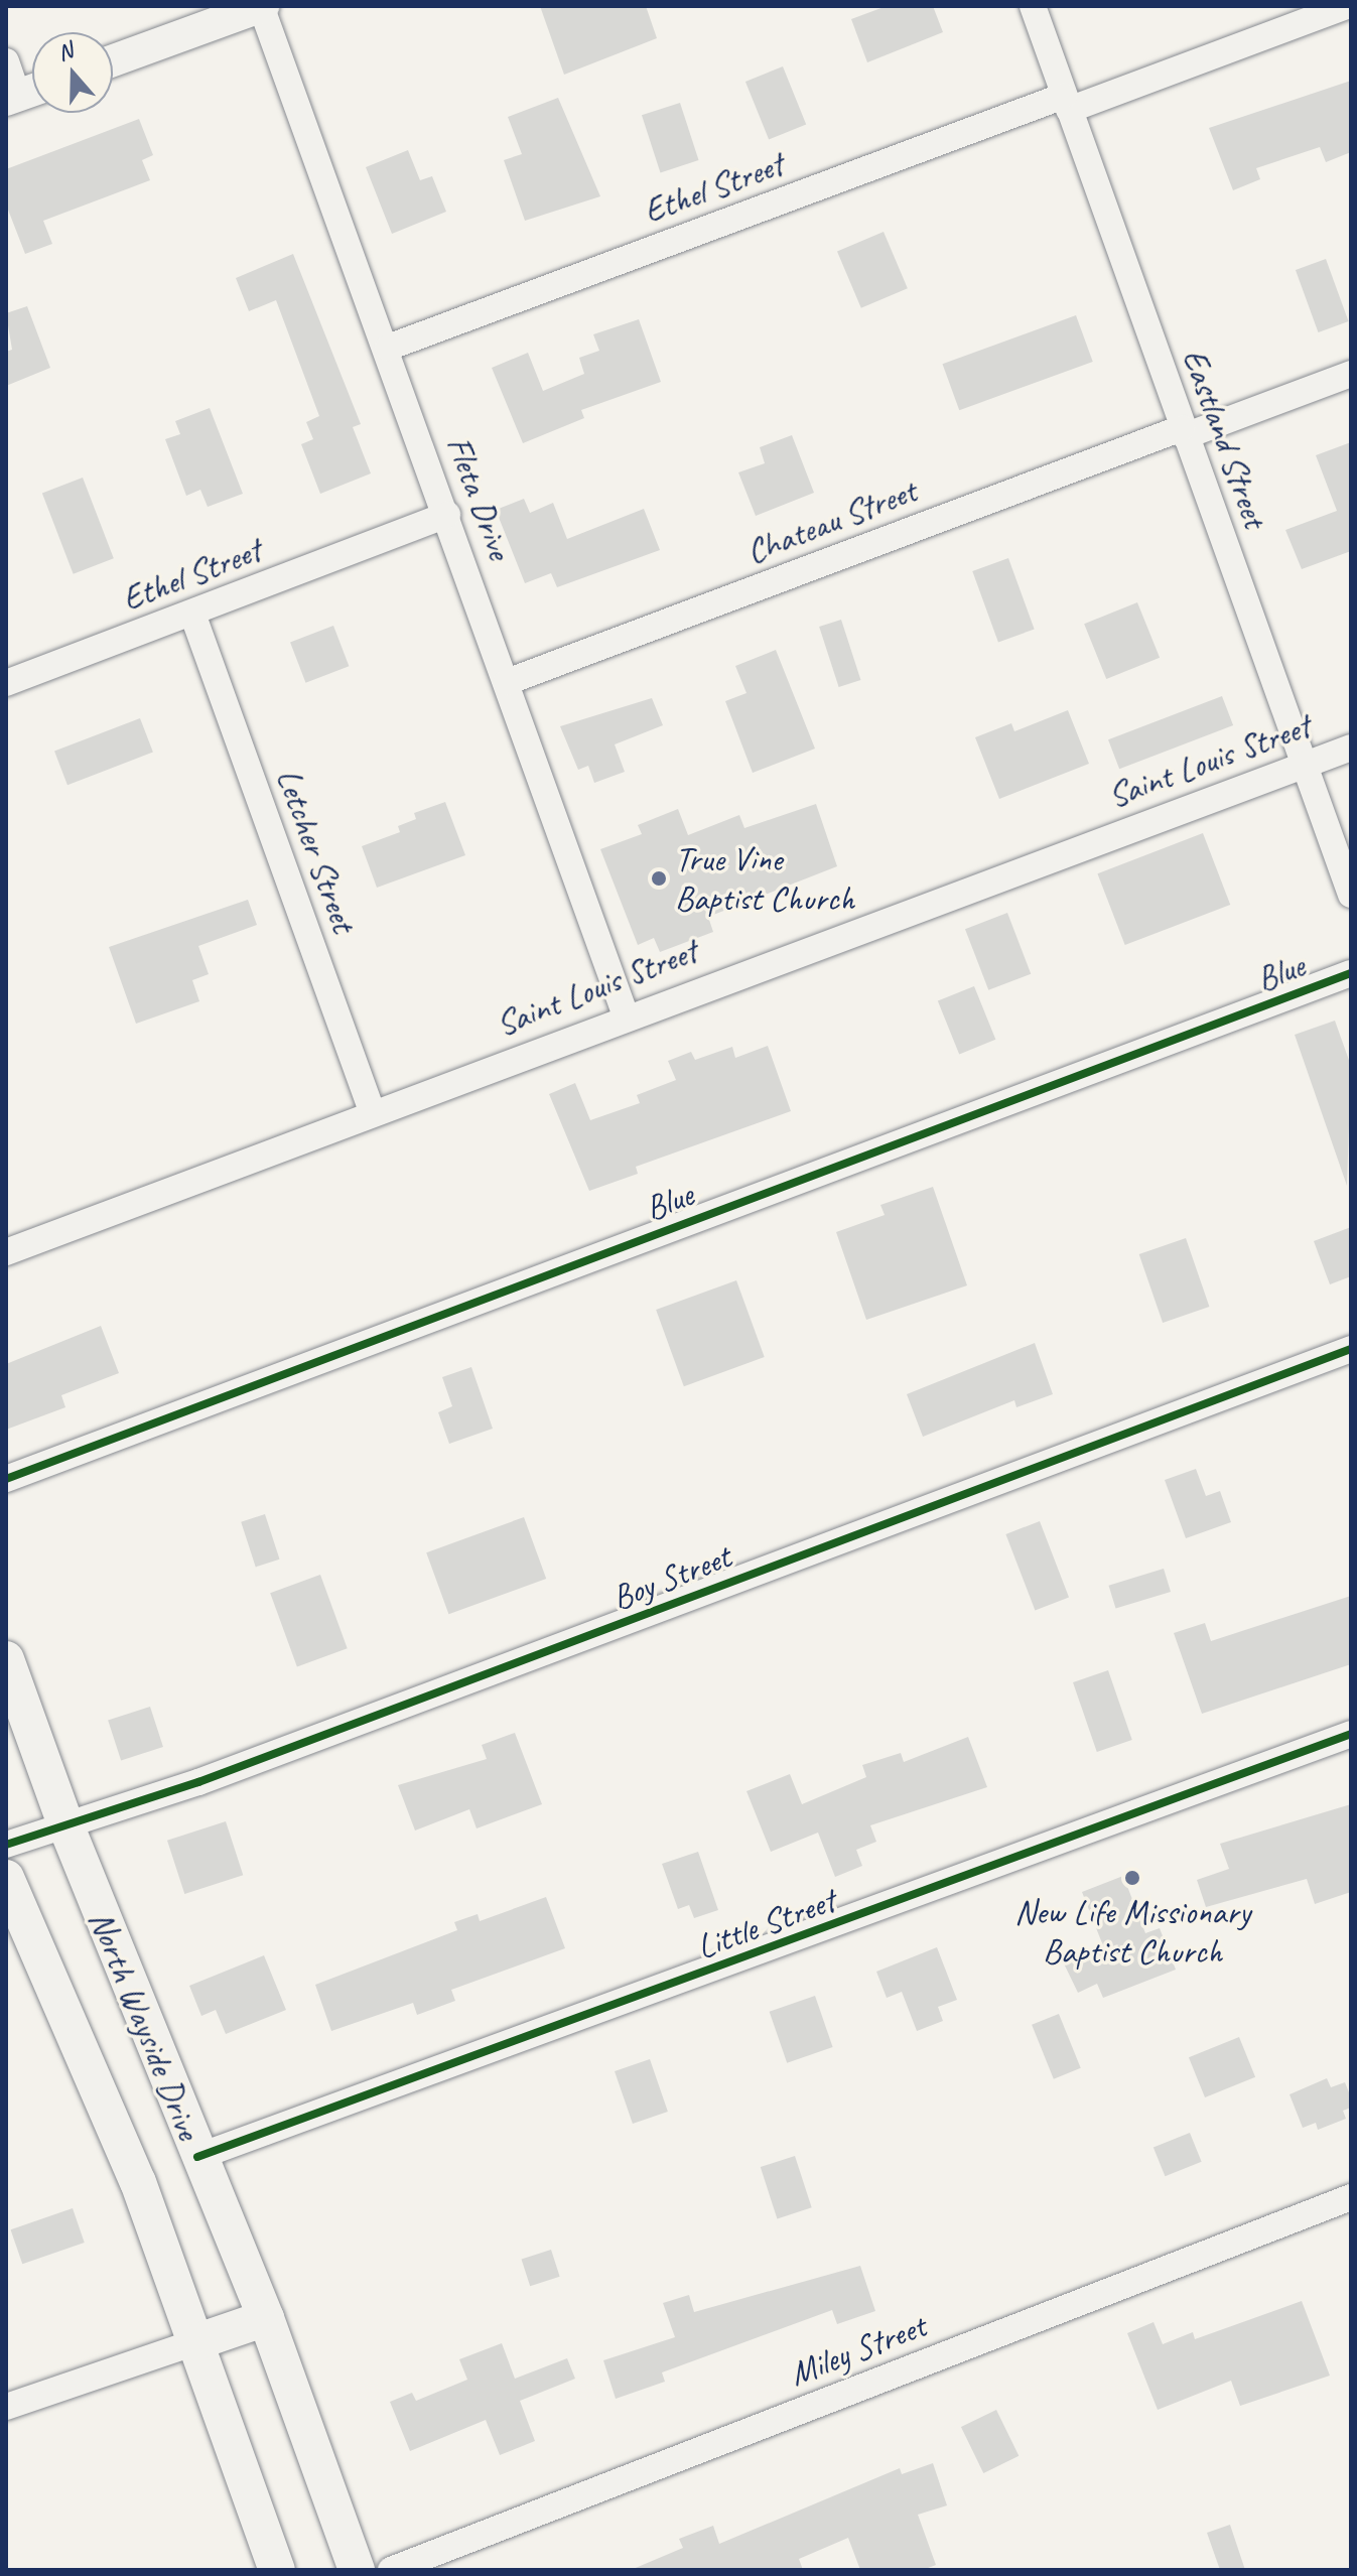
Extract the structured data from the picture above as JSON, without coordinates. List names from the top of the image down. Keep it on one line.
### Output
{"streets":{"main road":["North Wayside Drive"],"street":["Ethel Street","Eastland Street","Fleta Drive","Chateau Street","Saint Louis Street","Letcher Street","Blue","Boy Street","Little Street","Miley Street"]},"crossings":[["Ethel Street","Eastland Street"],["Ethel Street","Fleta Drive"],["Ethel Street","Letcher Street"],["Eastland Street","Chateau Street"],["Eastland Street","Saint Louis Street"],["Fleta Drive","Chateau Street"],["Fleta Drive","Saint Louis Street"],["Saint Louis Street","Letcher Street"],["Boy Street","North Wayside Drive"],["Little Street","North Wayside Drive"]],"places":["True Vine Baptist Church","New Life Missionary Baptist Church"],"north":"top"}
